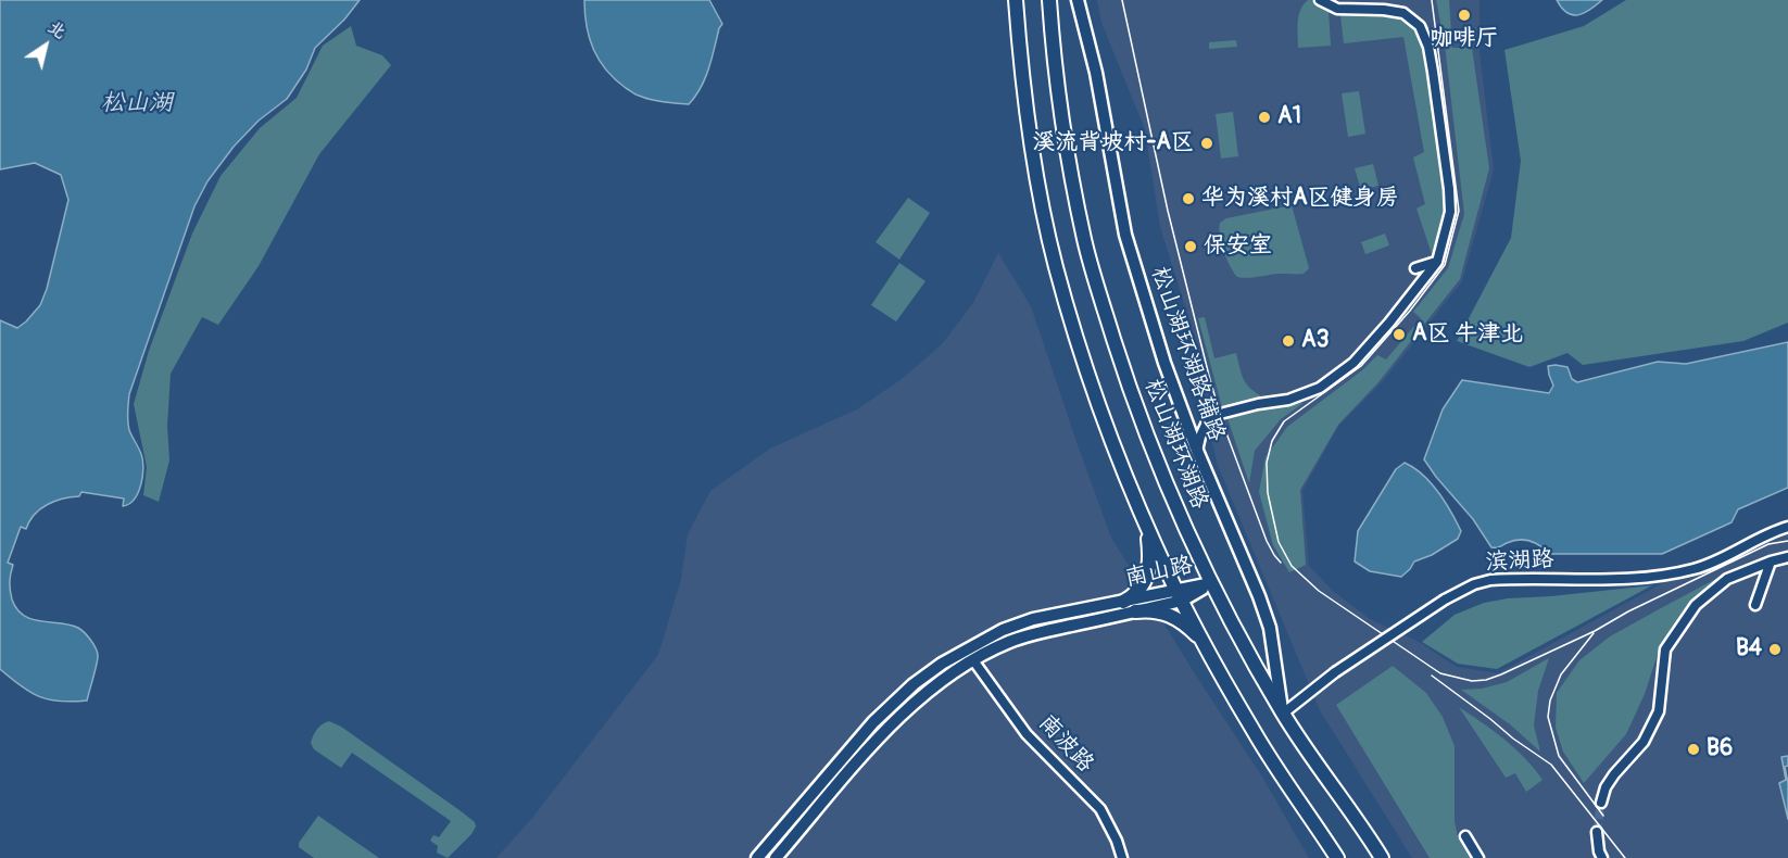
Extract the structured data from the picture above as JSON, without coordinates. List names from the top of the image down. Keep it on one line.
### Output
{"streets":{"main road":["松山湖环湖路辅路","松山湖环湖路","南山路"],"street":["滨湖路","南波路"]},"crossings":[["松山湖环湖路辅路","松山湖环湖路"],["松山湖环湖路辅路","滨湖路"],["松山湖环湖路","滨湖路"],["松山湖环湖路","南山路"],["南山路","南波路"]],"water":["松山湖"],"places":["咖啡厅","A1","溪流背坡村-A区","华为溪村A区健身房","保安室","A区 牛津北","A3","B4","B6"],"north":"top right"}
